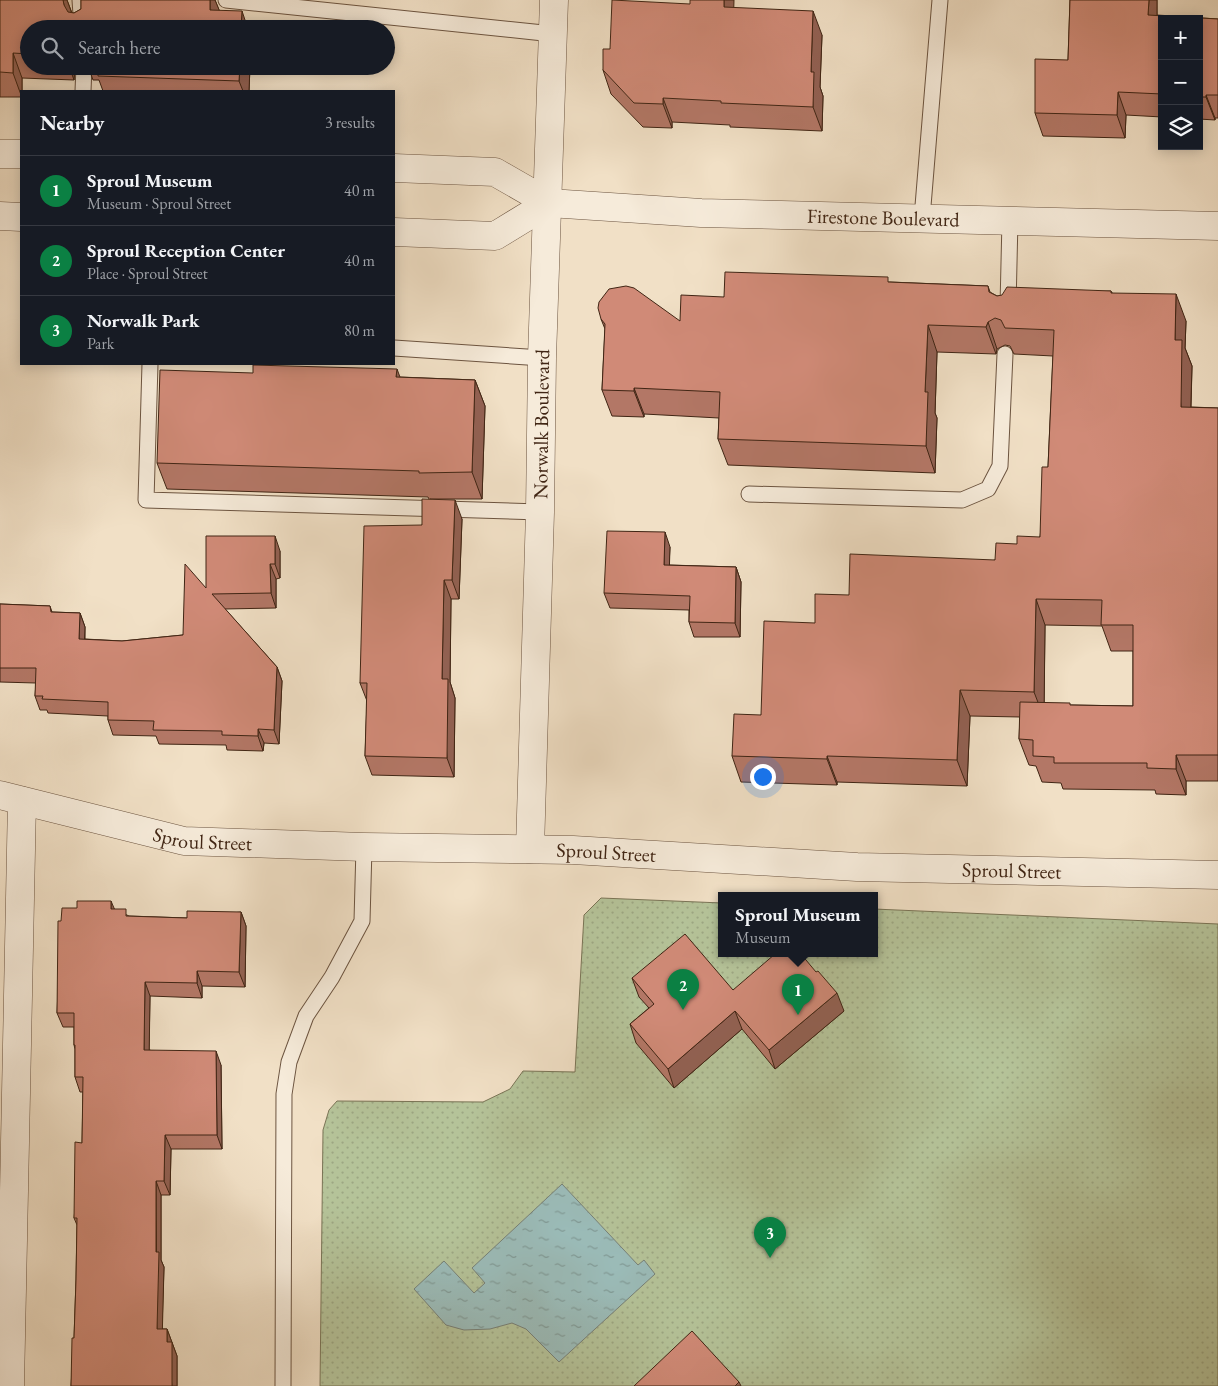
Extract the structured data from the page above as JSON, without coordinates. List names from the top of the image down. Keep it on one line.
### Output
{"streets":{"street":["Firestone Boulevard","Norwalk Boulevard","Sproul Street"]},"crossings":[["Firestone Boulevard","Norwalk Boulevard"],["Norwalk Boulevard","Sproul Street"]],"page":{"map_buttons":["+","−"],"search":"Search here","heading":["Nearby","3 results"],"list":[{"mark":"1","name":"Sproul Museum","note":"Museum · Sproul Street","value":"40 m"},{"mark":"2","name":"Sproul Reception Center","note":"Place · Sproul Street","value":"40 m"},{"mark":"3","name":"Norwalk Park","note":"Park","value":"80 m"}],"popup":["Sproul Museum","Museum"],"pins":["2","1","3"]}}
